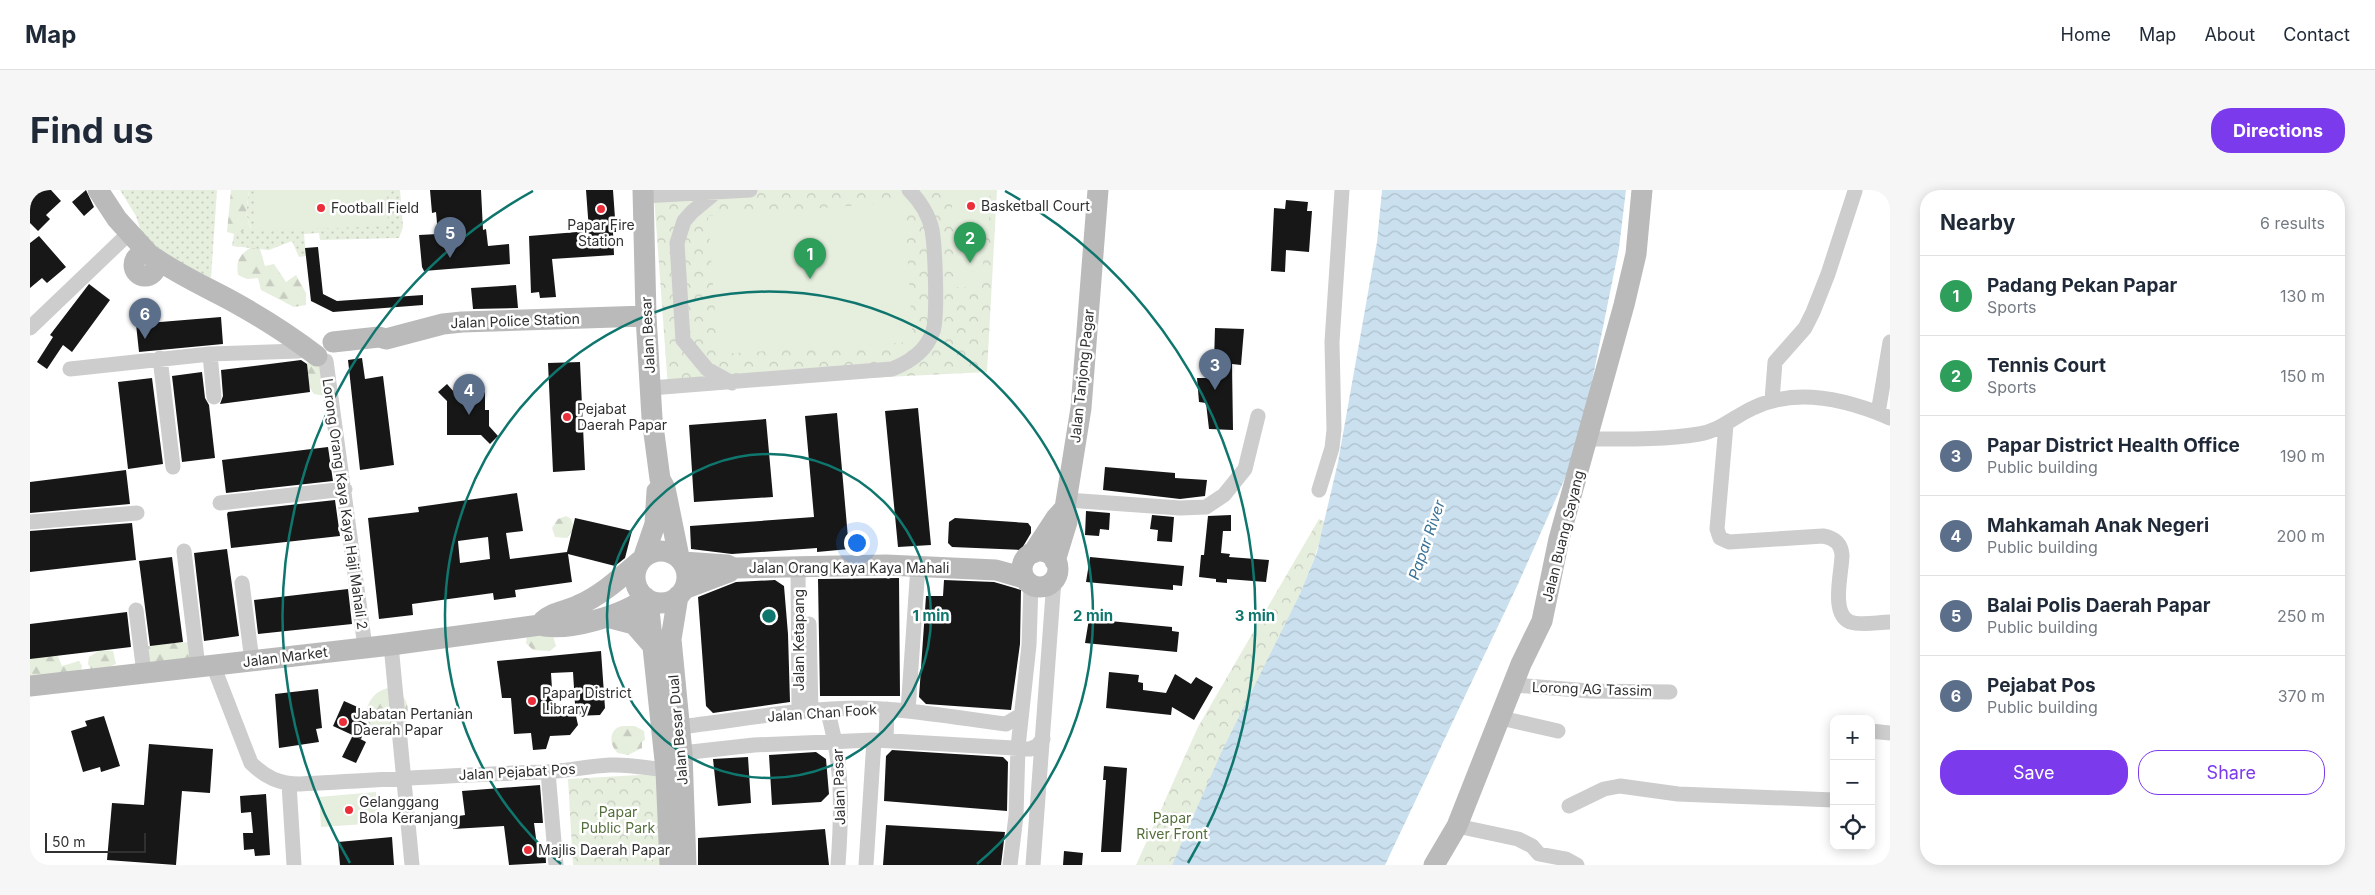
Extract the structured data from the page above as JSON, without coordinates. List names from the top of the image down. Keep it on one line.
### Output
{"streets":{"main road":["Jalan Police Station","Jalan Besar","Jalan Tanjong Pagar","Jalan Buang Sayang","Jalan Orang Kaya Kaya Mahali","Jalan Market","Jalan Besar Dual"],"street":["Lorong Orang Kaya Kaya Haji Mahali 2","Jalan Ketapang","Lorong AG Tassim","Jalan Chan Fook","Jalan Pejabat Pos","Jalan Pasar"]},"crossings":[["Jalan Police Station","Jalan Besar"],["Jalan Police Station","Lorong Orang Kaya Kaya Haji Mahali 2"],["Jalan Besar","Jalan Orang Kaya Kaya Mahali"],["Jalan Besar","Jalan Market"],["Jalan Besar","Jalan Besar Dual"],["Jalan Tanjong Pagar","Jalan Orang Kaya Kaya Mahali"],["Lorong Orang Kaya Kaya Haji Mahali 2","Jalan Market"],["Jalan Buang Sayang","Lorong AG Tassim"],["Jalan Orang Kaya Kaya Mahali","Jalan Ketapang"],["Jalan Orang Kaya Kaya Mahali","Jalan Market"],["Jalan Orang Kaya Kaya Mahali","Jalan Besar Dual"],["Jalan Ketapang","Jalan Chan Fook"],["Jalan Market","Jalan Besar Dual"],["Jalan Chan Fook","Jalan Besar Dual"],["Jalan Chan Fook","Jalan Pejabat Pos"],["Jalan Chan Fook","Jalan Pasar"],["Jalan Besar Dual","Jalan Pejabat Pos"]],"water":["Papar River"],"parks":["Papar Public Park","Papar River Front"],"places":["Basketball Court","Football Field","Papar Fire Station","Pejabat Daerah Papar","Papar District Library","Jabatan Pertanian Daerah Papar","Gelanggang Bola Keranjang","Majlis Daerah Papar"],"scale_bar":"50 m","page":{"header":"Map","nav":["Home","Map","About","Contact"],"buttons":["Directions",["Save","Share"]],"title":"Find us","heading":["Nearby","6 results"],"pins":["5","2","1","6","3","4"],"list":[{"mark":"1","name":"Padang Pekan Papar","note":"Sports","value":"130 m"},{"mark":"2","name":"Tennis Court","note":"Sports","value":"150 m"},{"mark":"3","name":"Papar District Health Office","note":"Public building","value":"190 m"},{"mark":"4","name":"Mahkamah Anak Negeri","note":"Public building","value":"200 m"},{"mark":"5","name":"Balai Polis Daerah Papar","note":"Public building","value":"250 m"},{"mark":"6","name":"Pejabat Pos","note":"Public building","value":"370 m"}],"map_buttons":["+","−"],"scale":"50 m"},"rings":["1 min","2 min","3 min"]}
